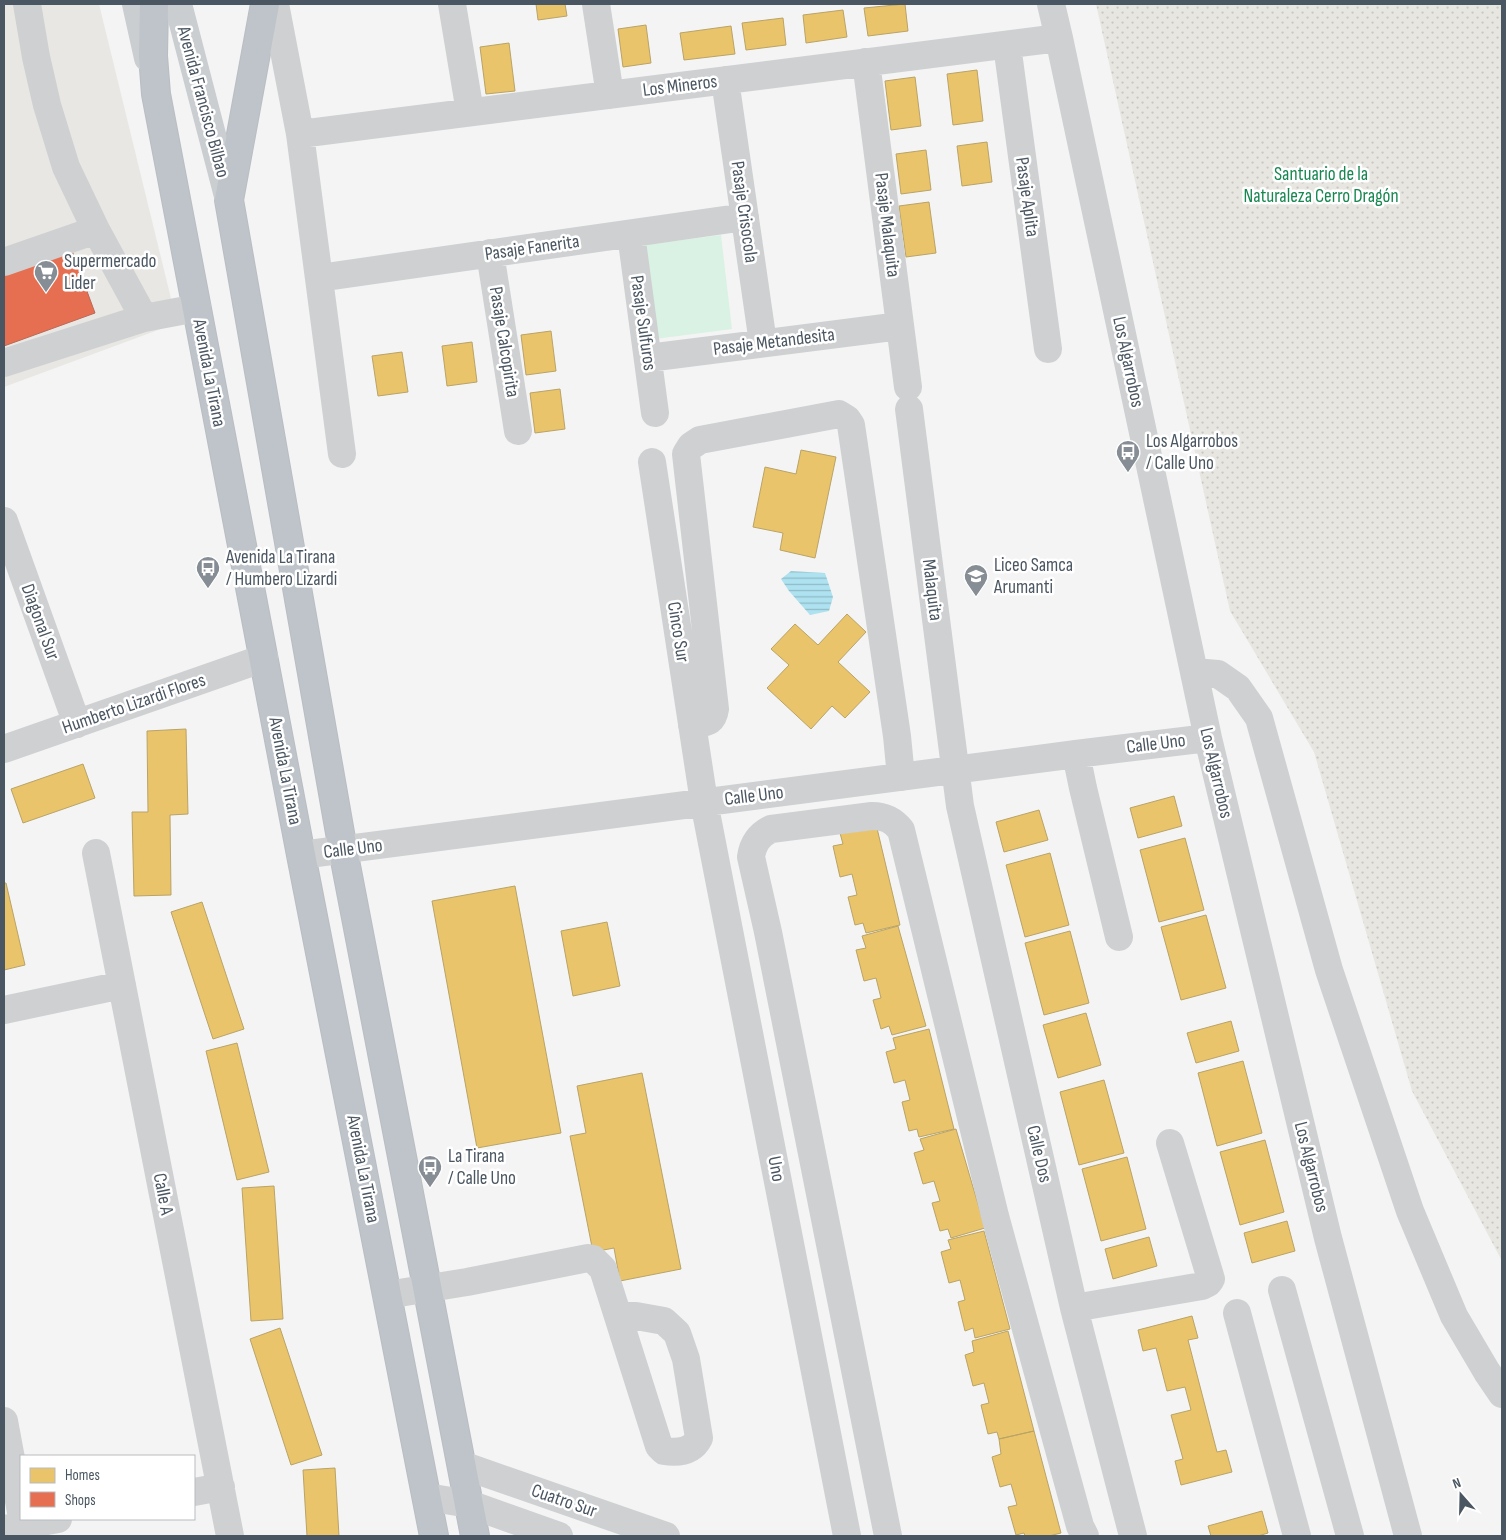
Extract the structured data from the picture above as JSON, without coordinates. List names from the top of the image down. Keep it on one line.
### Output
{"streets":{"highway":["Avenida La Tirana"],"main road":["Avenida Francisco Bilbao"],"street":["Los Mineros","Pasaje Aplita","Pasaje Crisocola","Pasaje Malaquita","Pasaje Fanerita","Pasaje Sulfuros","Pasaje Calcopirita","Pasaje Metandesita","Los Algarrobos","Malaquita","Diagonal Sur","Cinco Sur","Humberto Lizardi Flores","Calle Uno","Calle Dos","Uno","Calle A","Cuatro Sur"]},"crossings":[["Los Mineros","Pasaje Aplita"],["Los Mineros","Pasaje Crisocola"],["Los Mineros","Pasaje Malaquita"],["Los Mineros","Los Algarrobos"],["Pasaje Crisocola","Pasaje Fanerita"],["Pasaje Crisocola","Pasaje Metandesita"],["Pasaje Malaquita","Pasaje Metandesita"],["Pasaje Malaquita","Malaquita"],["Pasaje Fanerita","Pasaje Sulfuros"],["Pasaje Fanerita","Pasaje Calcopirita"],["Pasaje Sulfuros","Pasaje Metandesita"],["Los Algarrobos","Calle Uno"],["Avenida La Tirana","Humberto Lizardi Flores"],["Avenida La Tirana","Calle Uno"],["Avenida La Tirana","Cuatro Sur"],["Malaquita","Calle Uno"],["Malaquita","Calle Dos"],["Diagonal Sur","Humberto Lizardi Flores"],["Cinco Sur","Calle Uno"],["Cinco Sur","Uno"],["Calle Uno","Calle Dos"],["Calle Uno","Uno"]],"parks":["Santuario de la Naturaleza Cerro Dragón"],"places":{"supermarket":["Supermercado Lider"],"bus stop":["Los Algarrobos / Calle Uno","Avenida La Tirana / Humbero Lizardi","La Tirana / Calle Uno"],"school or university":["Liceo Samca Arumanti"]},"legend":["Homes","Shops"],"north":"top"}
